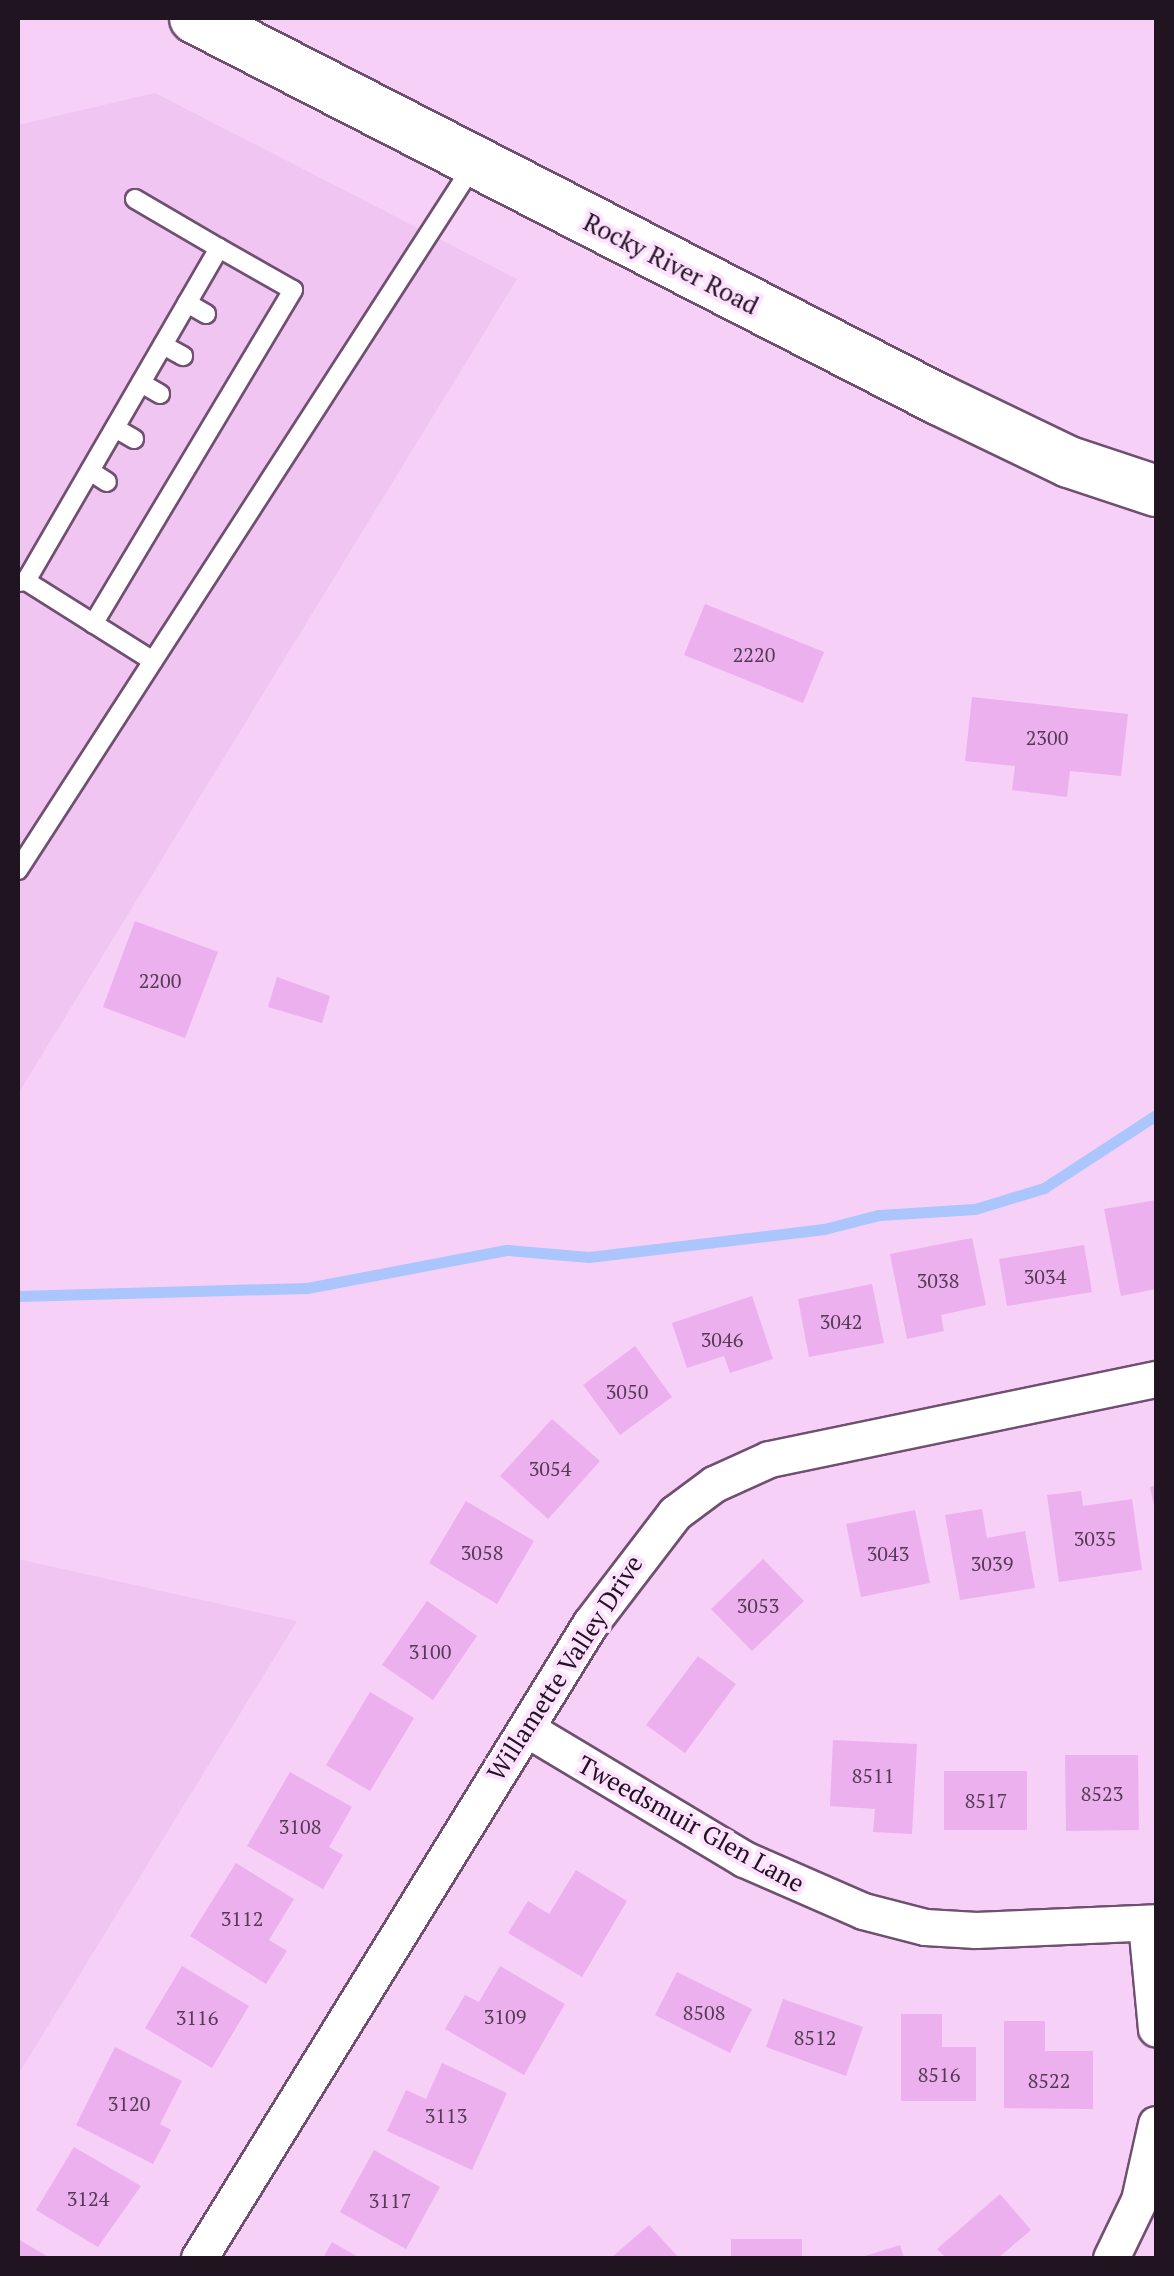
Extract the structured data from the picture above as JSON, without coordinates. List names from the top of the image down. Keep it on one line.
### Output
{"streets":{"street":["Rocky River Road","Willamette Valley Drive","Tweedsmuir Glen Lane"]},"crossings":[["Willamette Valley Drive","Tweedsmuir Glen Lane"]],"house_numbers":["2220","2300","2200","3034","3038","3042","3046","3050","3054","3035","3058","3043","3039","3053","3100","8511","8523","8517","3108","3112","8508","3109","3116","8512","8516","8522","3120","3113","3124","3117"]}
